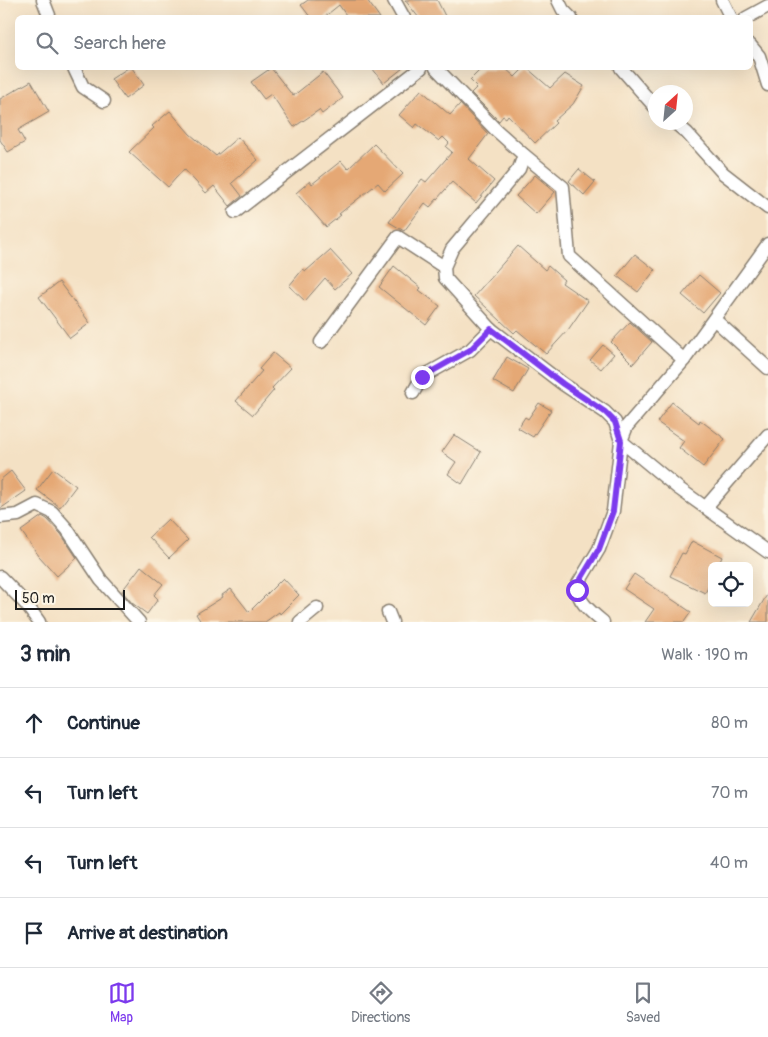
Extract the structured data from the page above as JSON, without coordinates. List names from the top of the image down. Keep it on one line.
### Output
{"scale_bar":"50 m","north":"top right","page":{"search":"Search here","scale":"50 m","heading":["3 min","Walk · 190 m"],"list":[["Continue","80 m"],["Turn left","70 m"],["Turn left","40 m"],"Arrive at destination"],"nav":["Map","Directions","Saved"]}}
